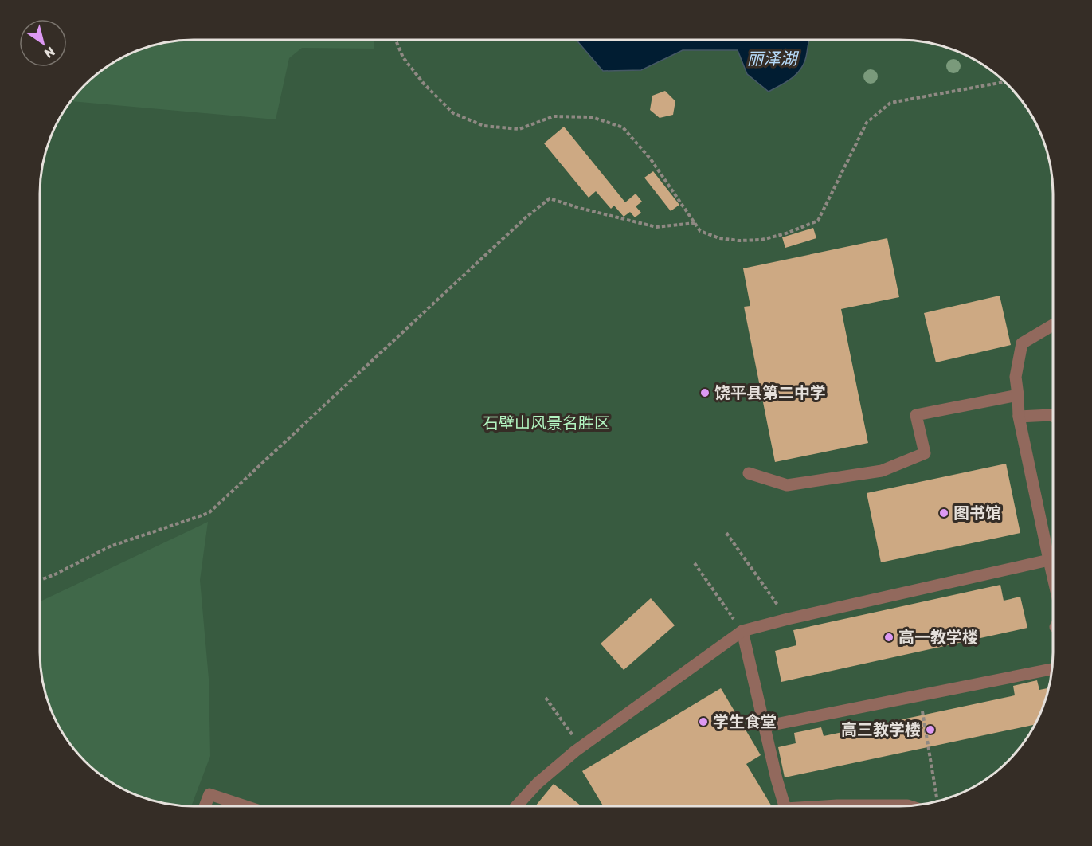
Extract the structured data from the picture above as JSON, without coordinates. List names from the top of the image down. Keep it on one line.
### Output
{"water":["丽泽湖"],"parks":["石壁山风景名胜区"],"places":["饶平县第二中学","图书馆","高一教学楼","学生食堂","高三教学楼"],"north":"bottom right"}
